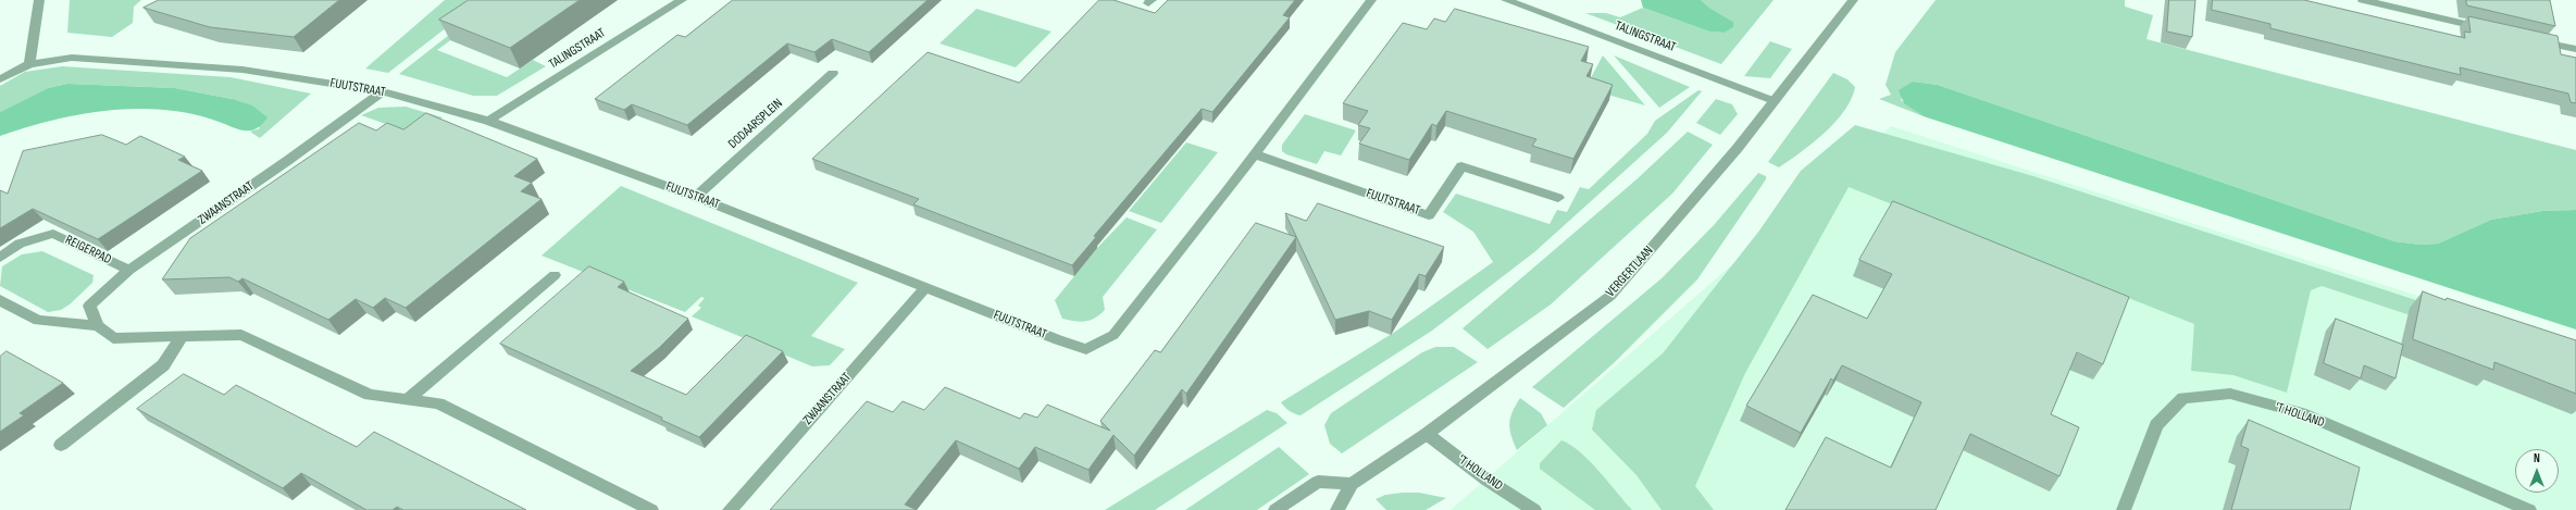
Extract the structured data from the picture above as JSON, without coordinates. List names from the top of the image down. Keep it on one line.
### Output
{"streets":{"street":["TALINGSTRAAT","FUUTSTRAAT","DODAARSPLEIN","ZWAANSTRAAT","REIGERPAD","VERGERTLAAN","'T HOLLAND"]},"crossings":[["TALINGSTRAAT","FUUTSTRAAT"],["TALINGSTRAAT","VERGERTLAAN"],["FUUTSTRAAT","DODAARSPLEIN"],["FUUTSTRAAT","ZWAANSTRAAT"],["ZWAANSTRAAT","REIGERPAD"],["VERGERTLAAN","'T HOLLAND"]],"north":"top"}
